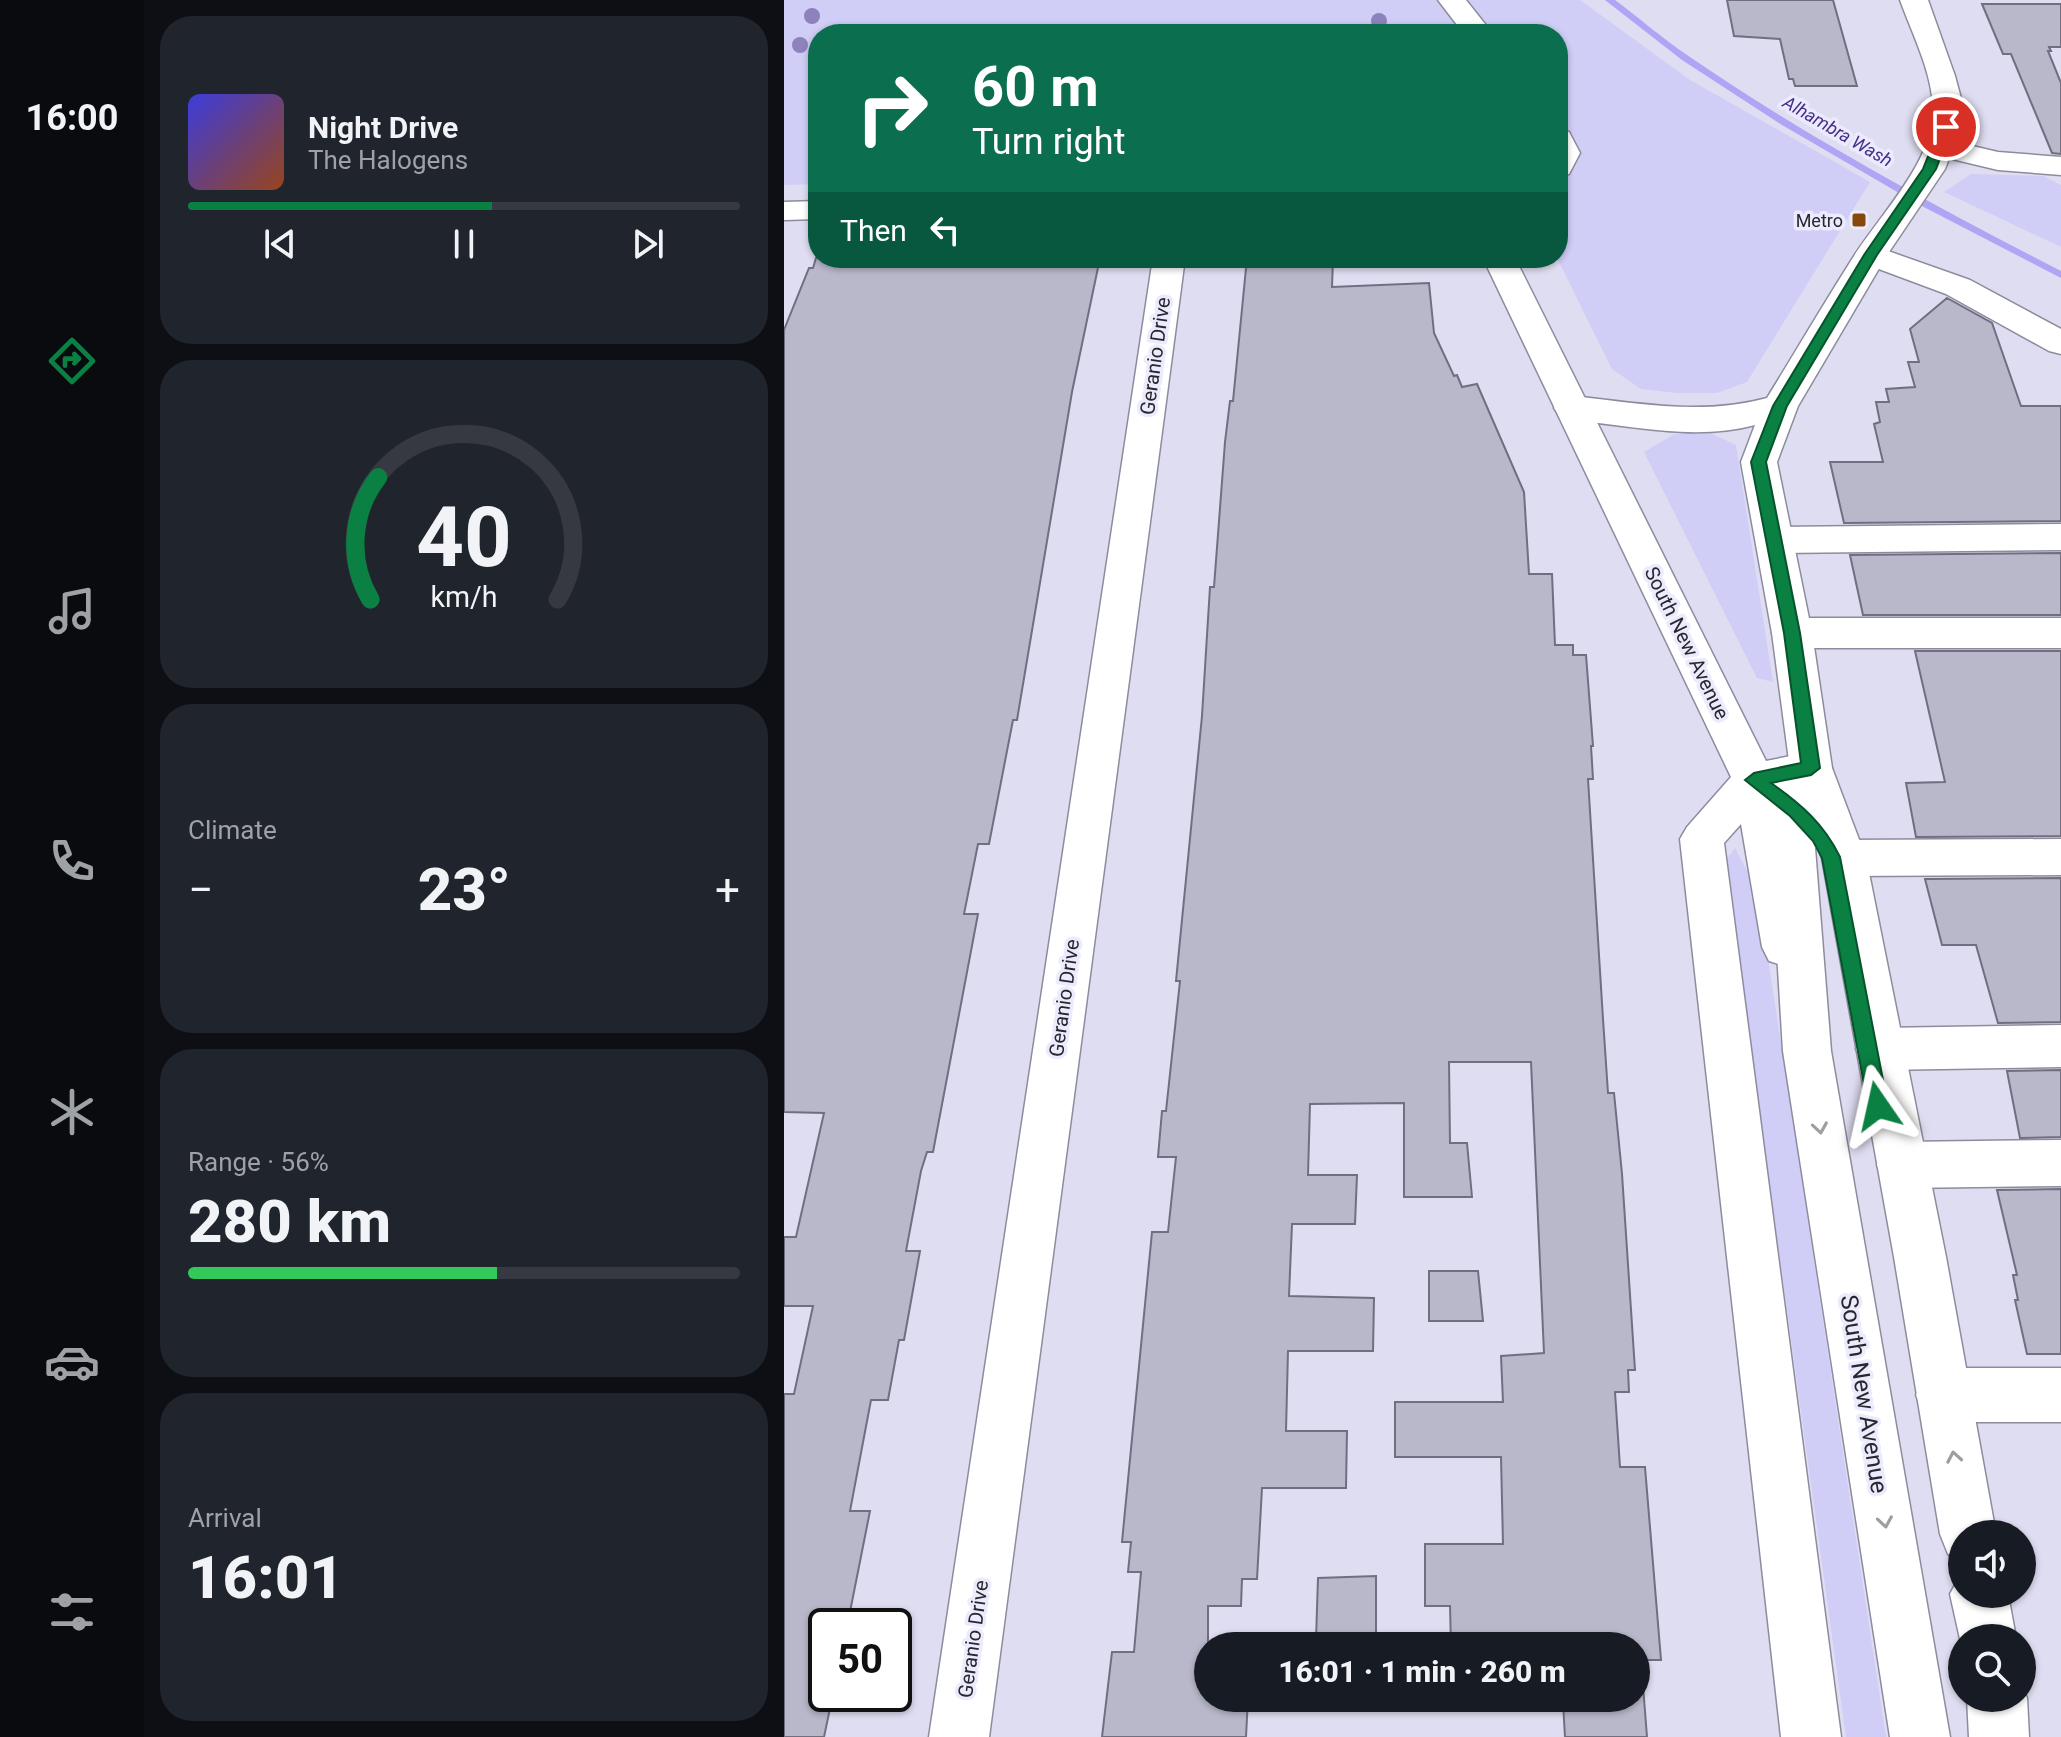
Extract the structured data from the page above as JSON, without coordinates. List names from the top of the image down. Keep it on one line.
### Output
{"streets":{"street":["Geranio Drive","South New Avenue"]},"water":["Alhambra Wash"],"places":{"transit":["Metro"]},"page":{"tabs":"16:00","turn":["60 m","Turn right"],"song":["Night Drive","The Halogens"],"then":"Then","tile":["Climate",["Range · 56%","280 km"],["Arrival","16:01"]],"heat":["−","23°","+"],"limit":"50","trip":"16:01 · 1 min · 260 m","gauge":["40","km/h"]}}
